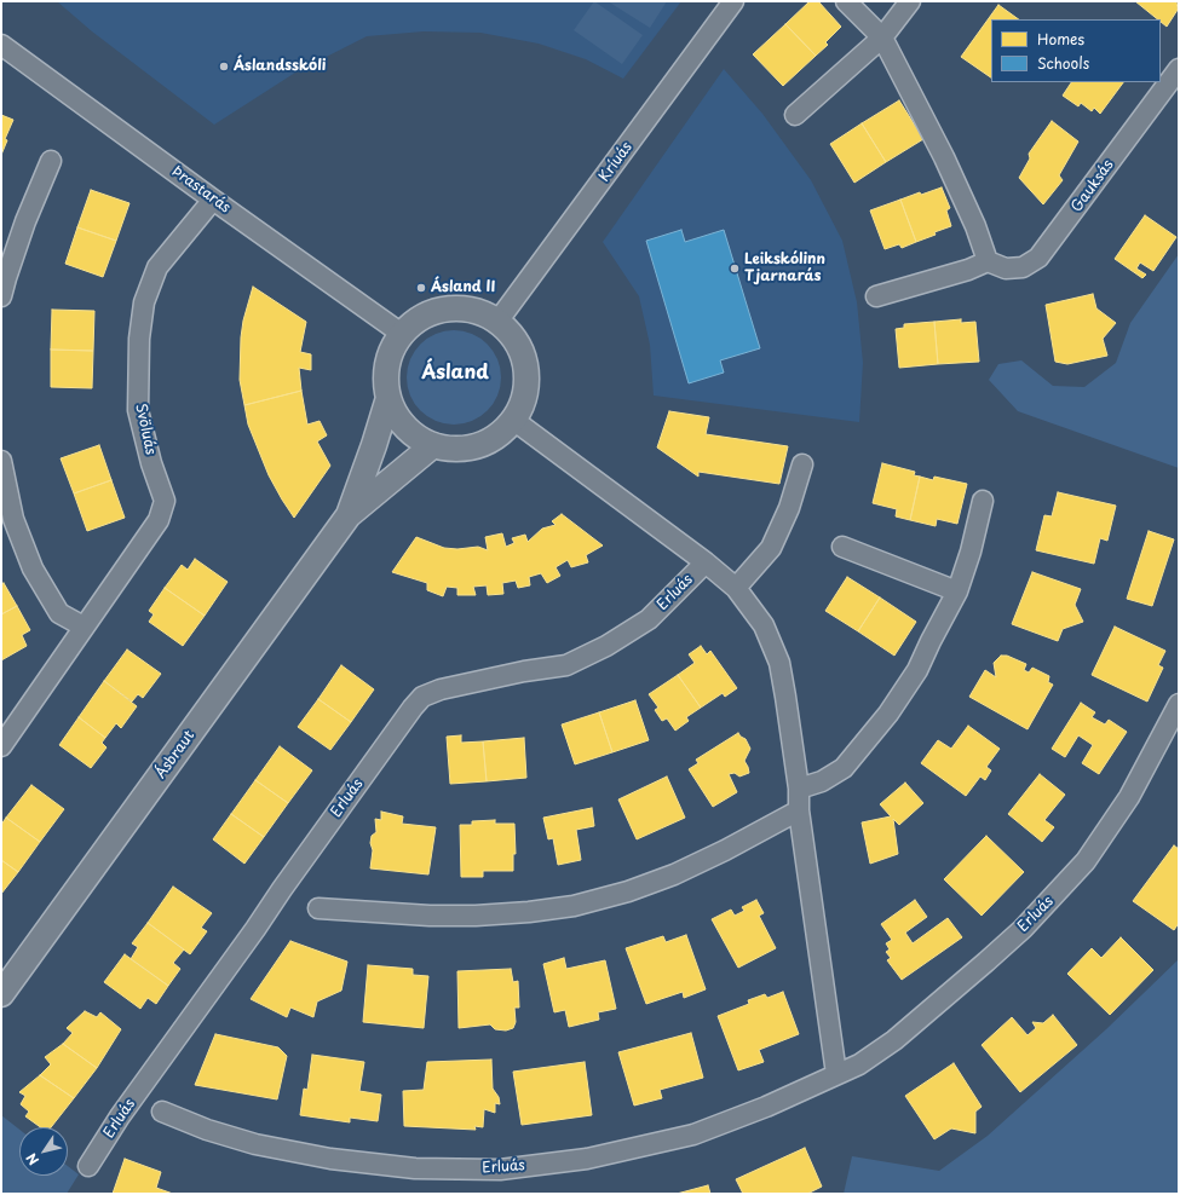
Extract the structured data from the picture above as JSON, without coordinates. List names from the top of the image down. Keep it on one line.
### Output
{"streets":{"street":["Kríuás","Gauksás","Þrastarás","Svöluás","Erluás","Ásbraut"]},"crossings":[["Kríuás","Þrastarás"],["Kríuás","Erluás"],["Kríuás","Ásbraut"],["Þrastarás","Svöluás"],["Þrastarás","Erluás"],["Þrastarás","Ásbraut"],["Erluás","Ásbraut"]],"districts":["Ásland"],"places":["Áslandsskóli","Leikskólinn Tjarnarás","Ásland II"],"legend":["Homes","Schools"],"north":"bottom left"}
